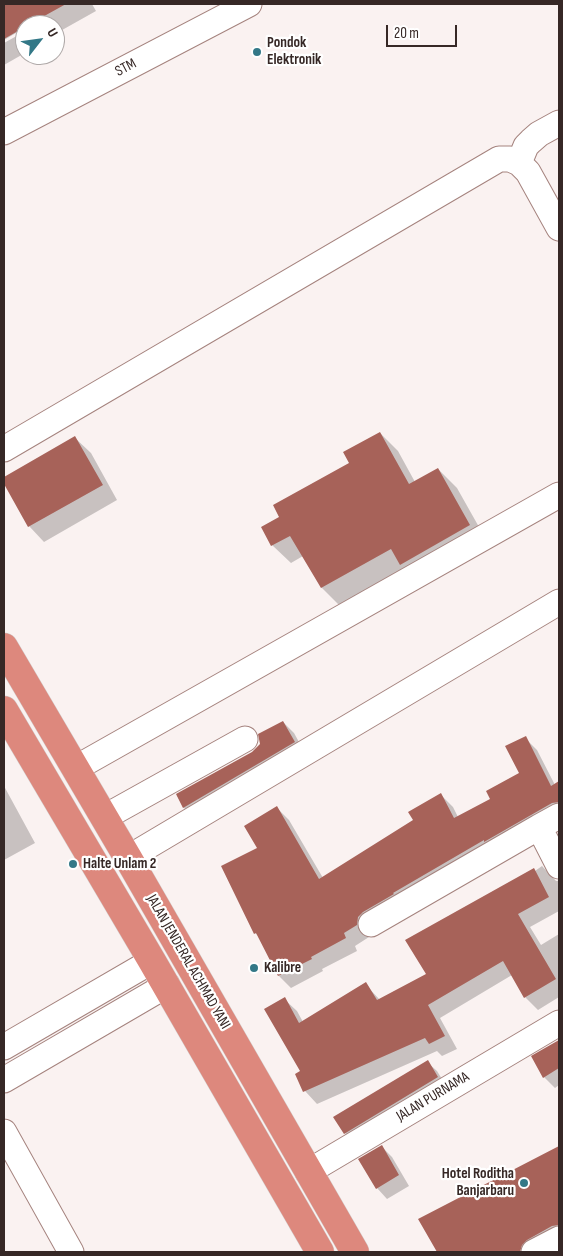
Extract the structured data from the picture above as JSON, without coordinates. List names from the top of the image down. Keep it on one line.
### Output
{"streets":{"highway":["JALAN JENDERAL ACHMAD YANI"],"street":["STM","JALAN PURNAMA"]},"crossings":[["JALAN JENDERAL ACHMAD YANI","JALAN PURNAMA"]],"places":["Pondok Elektronik","Halte Unlam 2","Kalibre","Hotel Roditha Banjarbaru"],"scale_bar":"20 m","north":"top right"}
